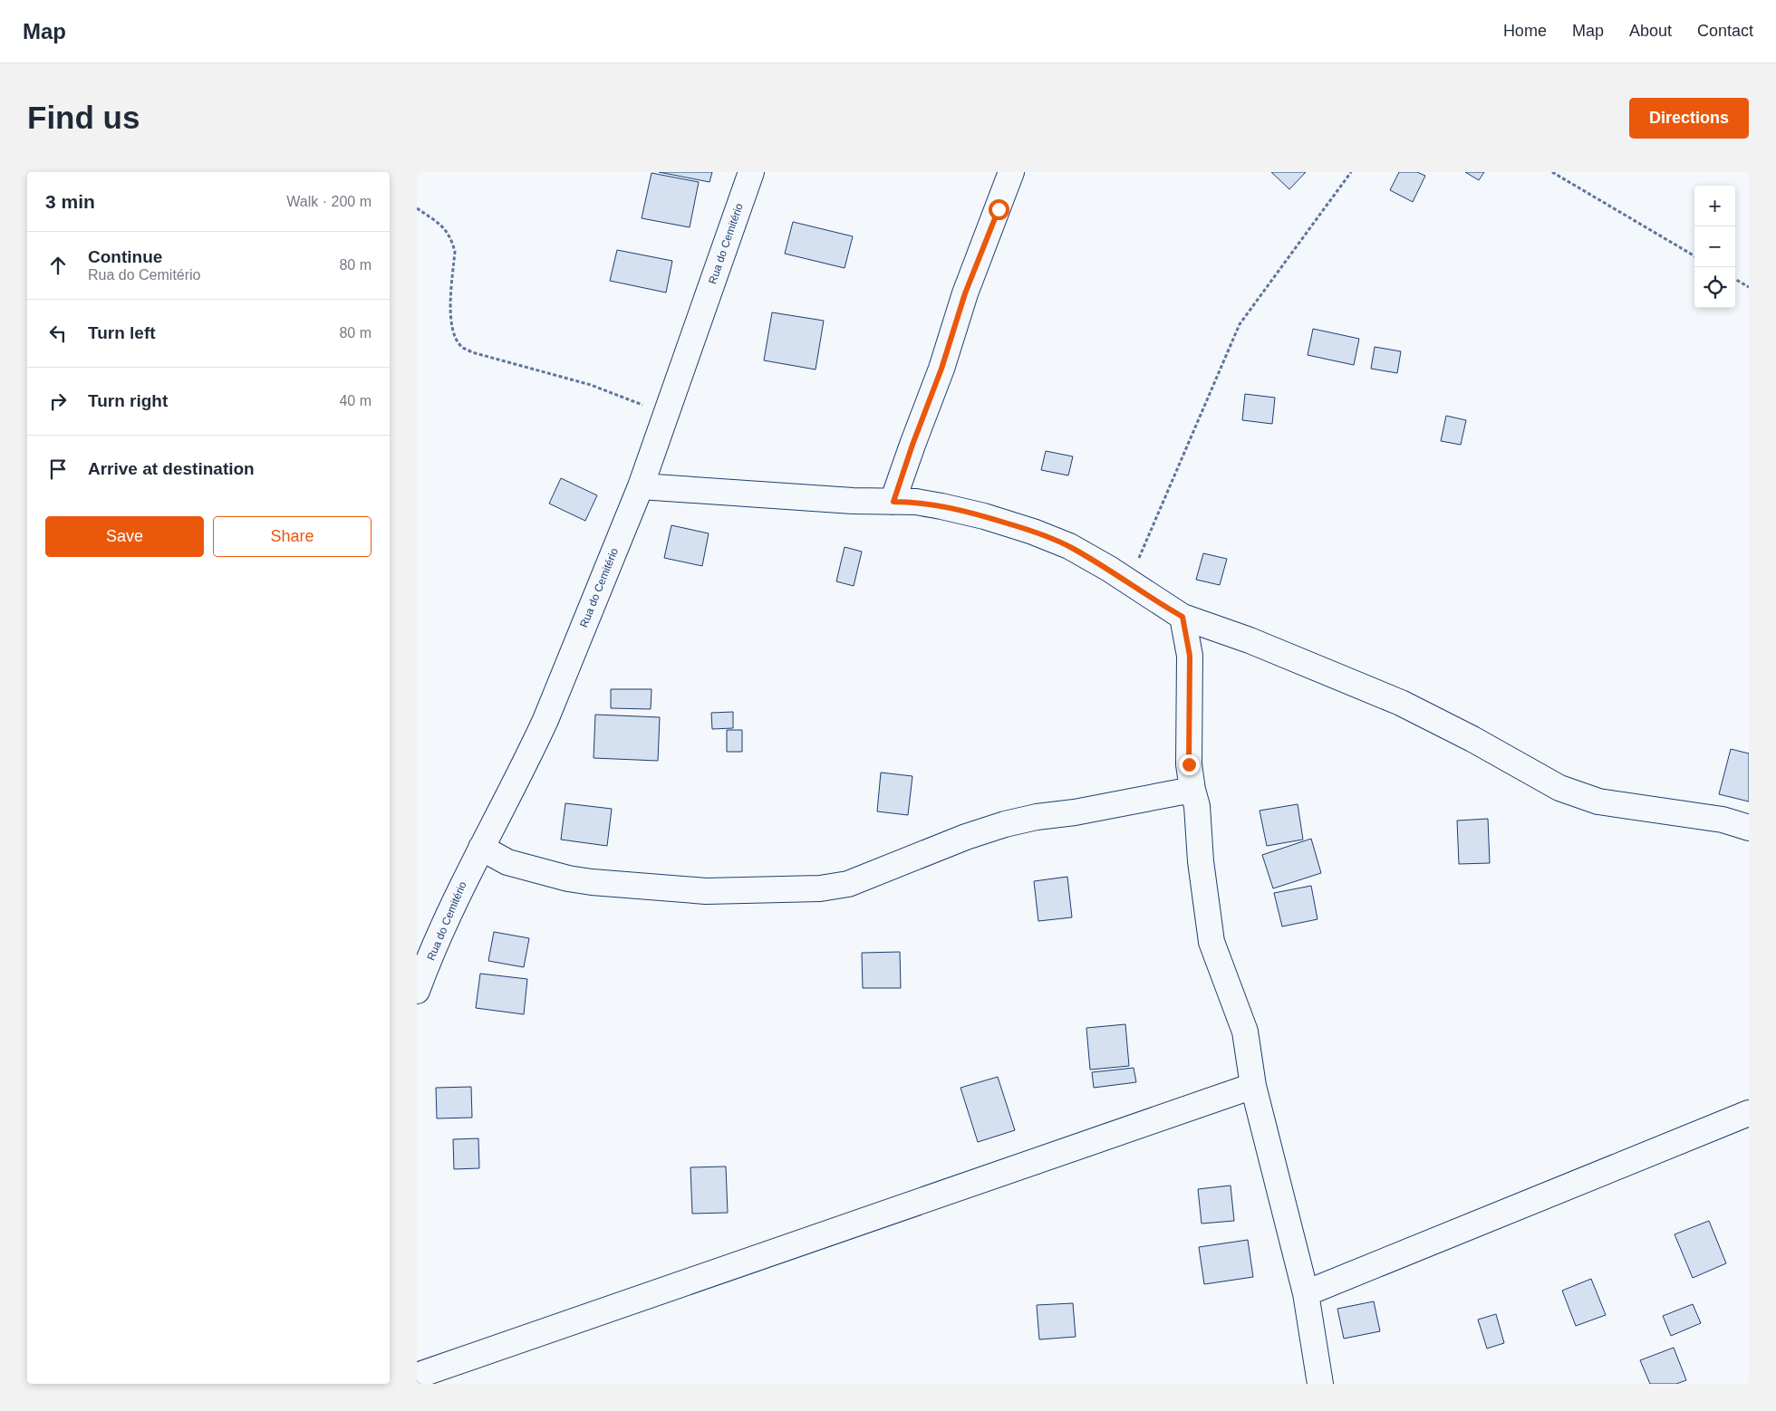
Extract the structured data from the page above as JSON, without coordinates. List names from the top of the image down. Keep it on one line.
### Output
{"streets":{"street":["Rua do Cemitério"]},"page":{"header":"Map","nav":["Home","Map","About","Contact"],"buttons":["Directions",["Save","Share"]],"title":"Find us","heading":["3 min","Walk · 200 m"],"map_buttons":["+","−"],"list":[["Continue","Rua do Cemitério","80 m"],["Turn left","80 m"],["Turn right","40 m"],"Arrive at destination"]}}
